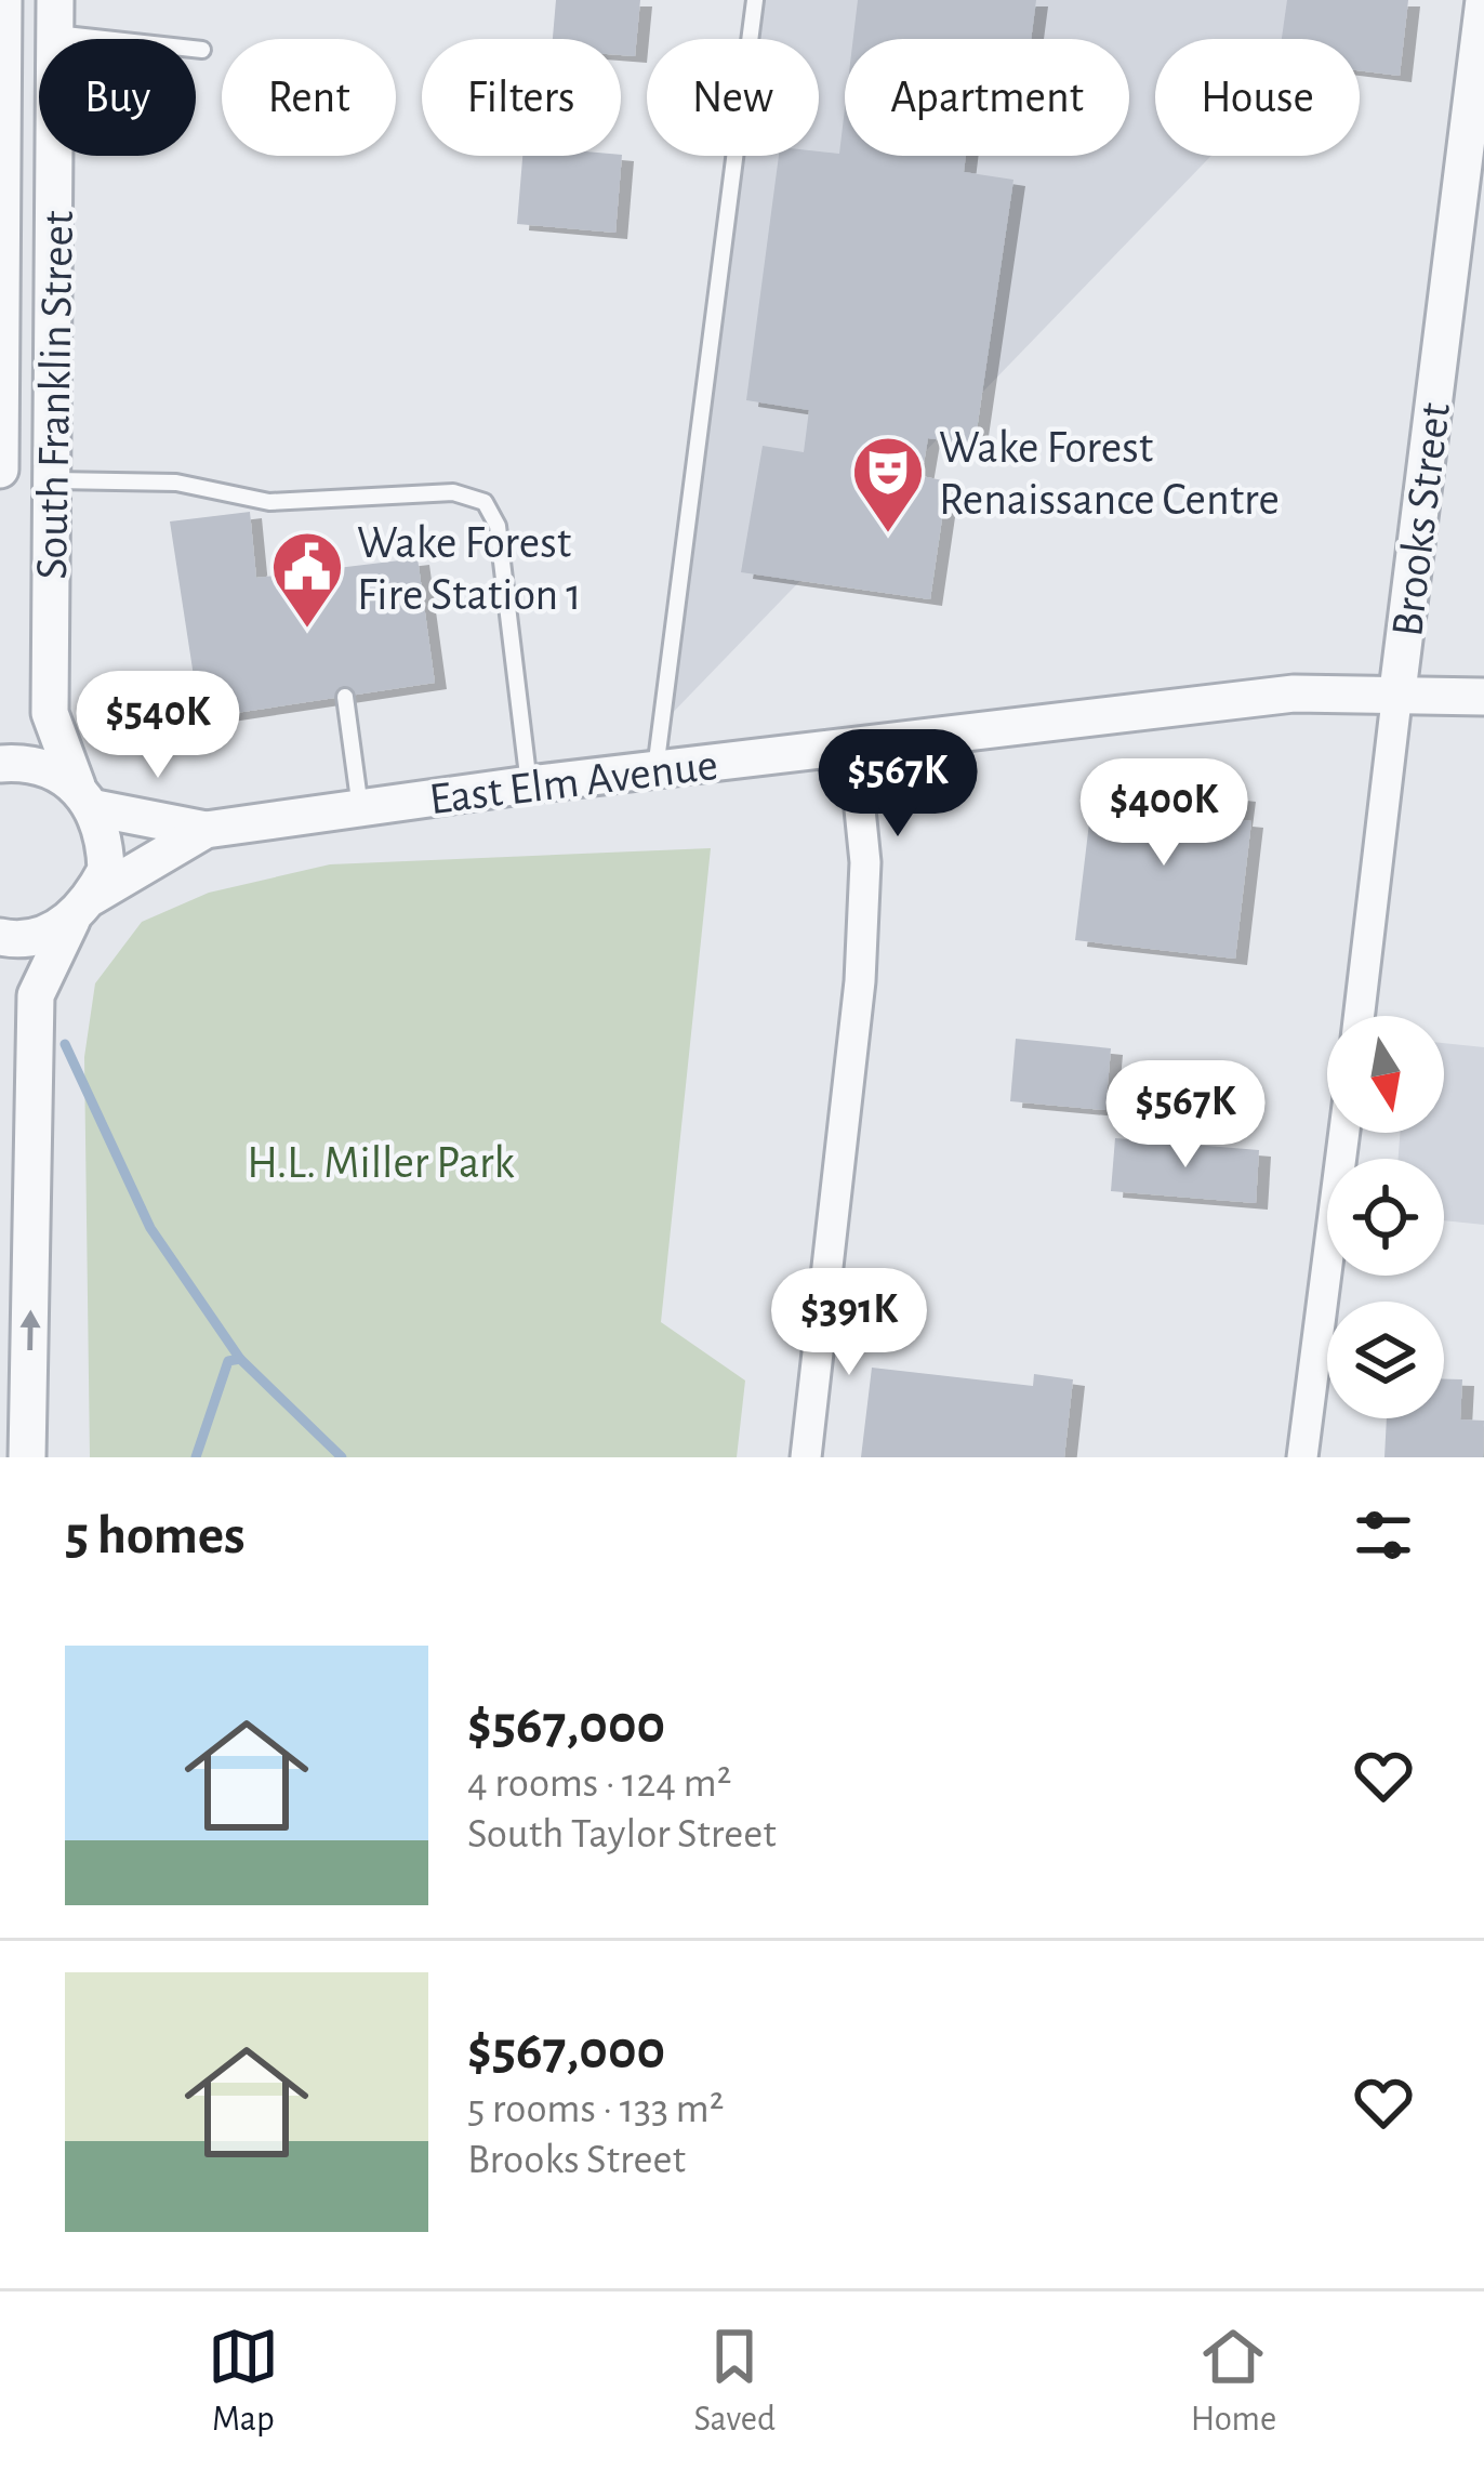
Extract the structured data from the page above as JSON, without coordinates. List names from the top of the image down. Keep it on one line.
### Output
{"streets":{"street":["South Franklin Street","Brooks Street","East Elm Avenue"]},"crossings":[["South Franklin Street","East Elm Avenue"],["Brooks Street","East Elm Avenue"]],"parks":["H.L. Miller Park"],"places":{"theatre":["Wake Forest Renaissance Centre"],"public building":["Wake Forest Fire Station 1"]},"north":"bottom","page":{"chip":["Buy","Rent","Filters","New","Apartment","House"],"price":["$540K","$567K","$400K","$567K","$391K"],"heading":"5 homes","list":[{"name":"$567,000","note":"4 rooms · 124 m² · South Taylor Street"},{"name":"$567,000","note":"5 rooms · 133 m² · Brooks Street"}],"tabs":["Map","Saved","Home"]}}
